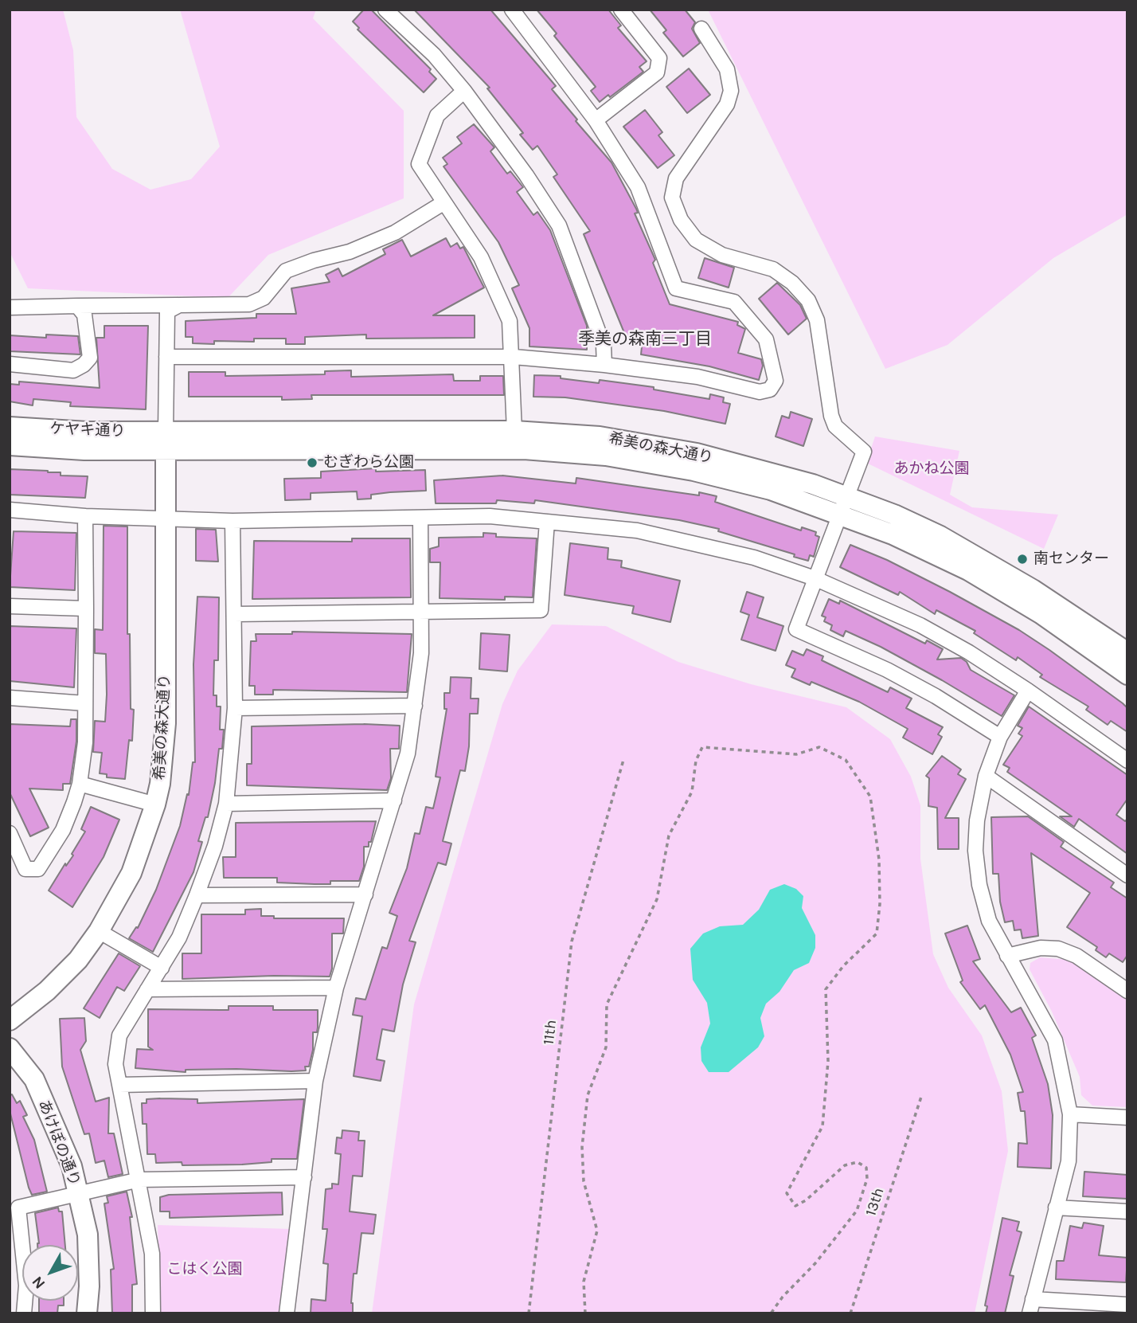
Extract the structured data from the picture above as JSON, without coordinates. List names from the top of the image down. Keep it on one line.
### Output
{"streets":{"street":["ケヤキ通り","希美の森大通り","あけぼの通り"],"path":["11th","13th"]},"crossings":[["ケヤキ通り","希美の森大通り"]],"districts":["季美の森南三丁目"],"parks":["あかね公園","こはく公園"],"places":["むぎわら公園","南センター"],"north":"bottom left"}
